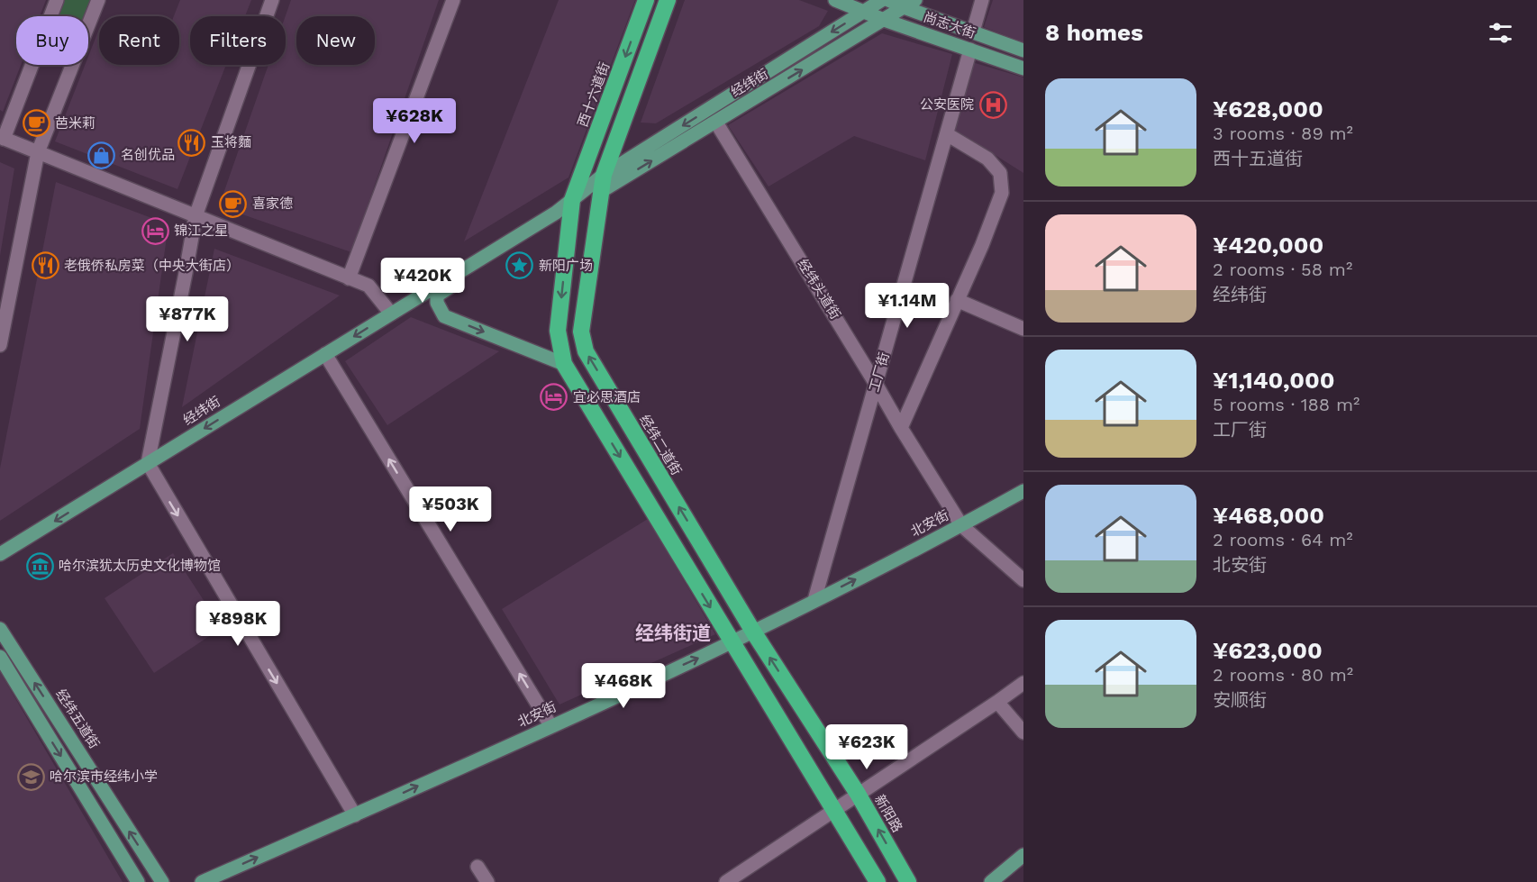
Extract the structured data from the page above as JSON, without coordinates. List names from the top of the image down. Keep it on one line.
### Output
{"streets":{"highway":["西十六道街","经纬二道街","新阳路"],"main road":["尚志大街","经纬街","北安街","经纬五道街"],"street":["经纬头道街","工厂街"]},"crossings":[["尚志大街","经纬街"],["尚志大街","工厂街"],["经纬街","西十六道街"],["经纬街","经纬头道街"],["经纬街","经纬二道街"],["经纬头道街","工厂街"],["经纬头道街","北安街"],["工厂街","北安街"],["经纬二道街","北安街"],["经纬二道街","新阳路"]],"one_way":["北安街"],"districts":["经纬街道"],"places":{"hospital":["公安医院"],"cafe":["芭米莉","喜家德"],"restaurant":["玉将麵","老俄侨私房菜（中央大街店）"],"shop":["名创优品"],"hotel":["锦江之星","宜必思酒店"],"place":["新阳广场"],"museum":["哈尔滨犹太历史文化博物馆"],"school or university":["哈尔滨市经纬小学"]},"page":{"heading":"8 homes","chip":["Buy","Rent","Filters","New"],"list":[{"name":"¥628,000","note":"3 rooms · 89 m² · 西十五道街"},{"name":"¥420,000","note":"2 rooms · 58 m² · 经纬街"},{"name":"¥1,140,000","note":"5 rooms · 188 m² · 工厂街"},{"name":"¥468,000","note":"2 rooms · 64 m² · 北安街"},{"name":"¥623,000","note":"2 rooms · 80 m² · 安顺街"}],"price":["¥628K","¥420K","¥1.14M","¥877K","¥503K","¥898K","¥468K","¥623K"]}}
